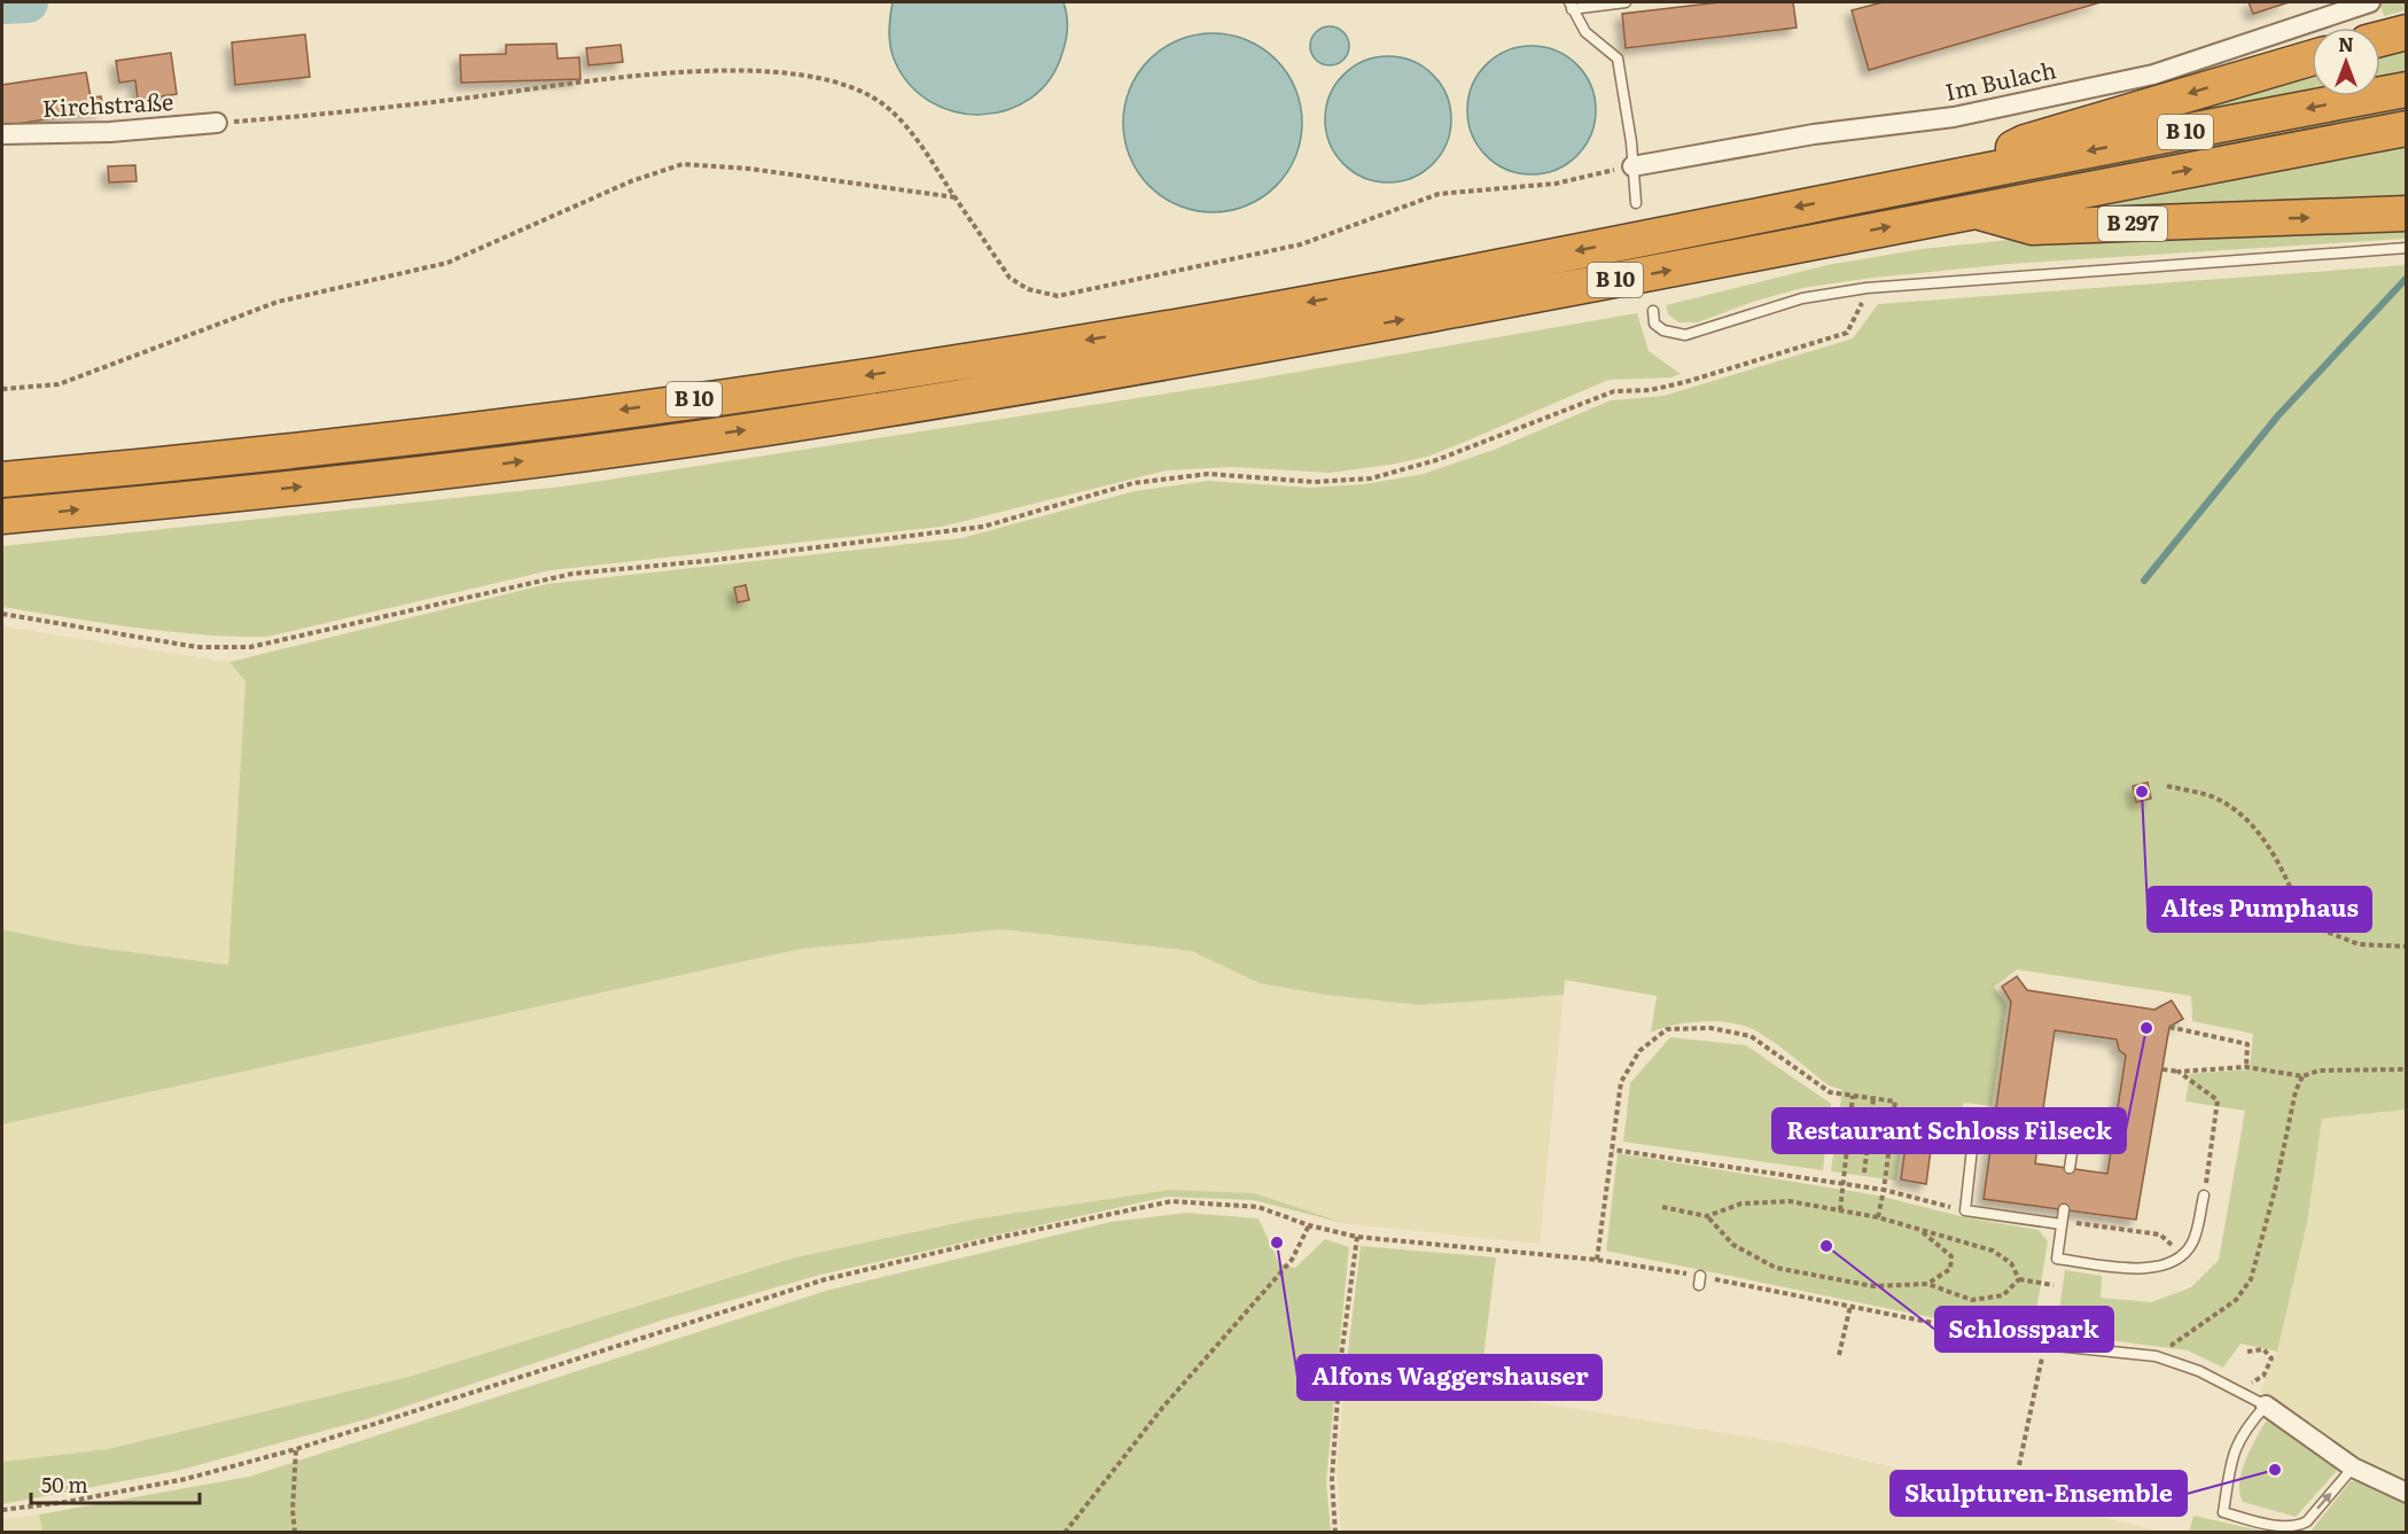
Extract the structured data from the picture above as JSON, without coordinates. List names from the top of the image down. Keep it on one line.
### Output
{"streets":{"highway":["B 10","B 297"],"street":["Im Bulach","Kirchstraße"]},"crossings":[["B 10","B 297"]],"places":["Altes Pumphaus","Restaurant Schloss Filseck","Alfons Waggershauser","Schlosspark","Skulpturen-Ensemble"],"scale_bar":"50 m","north":"top"}
